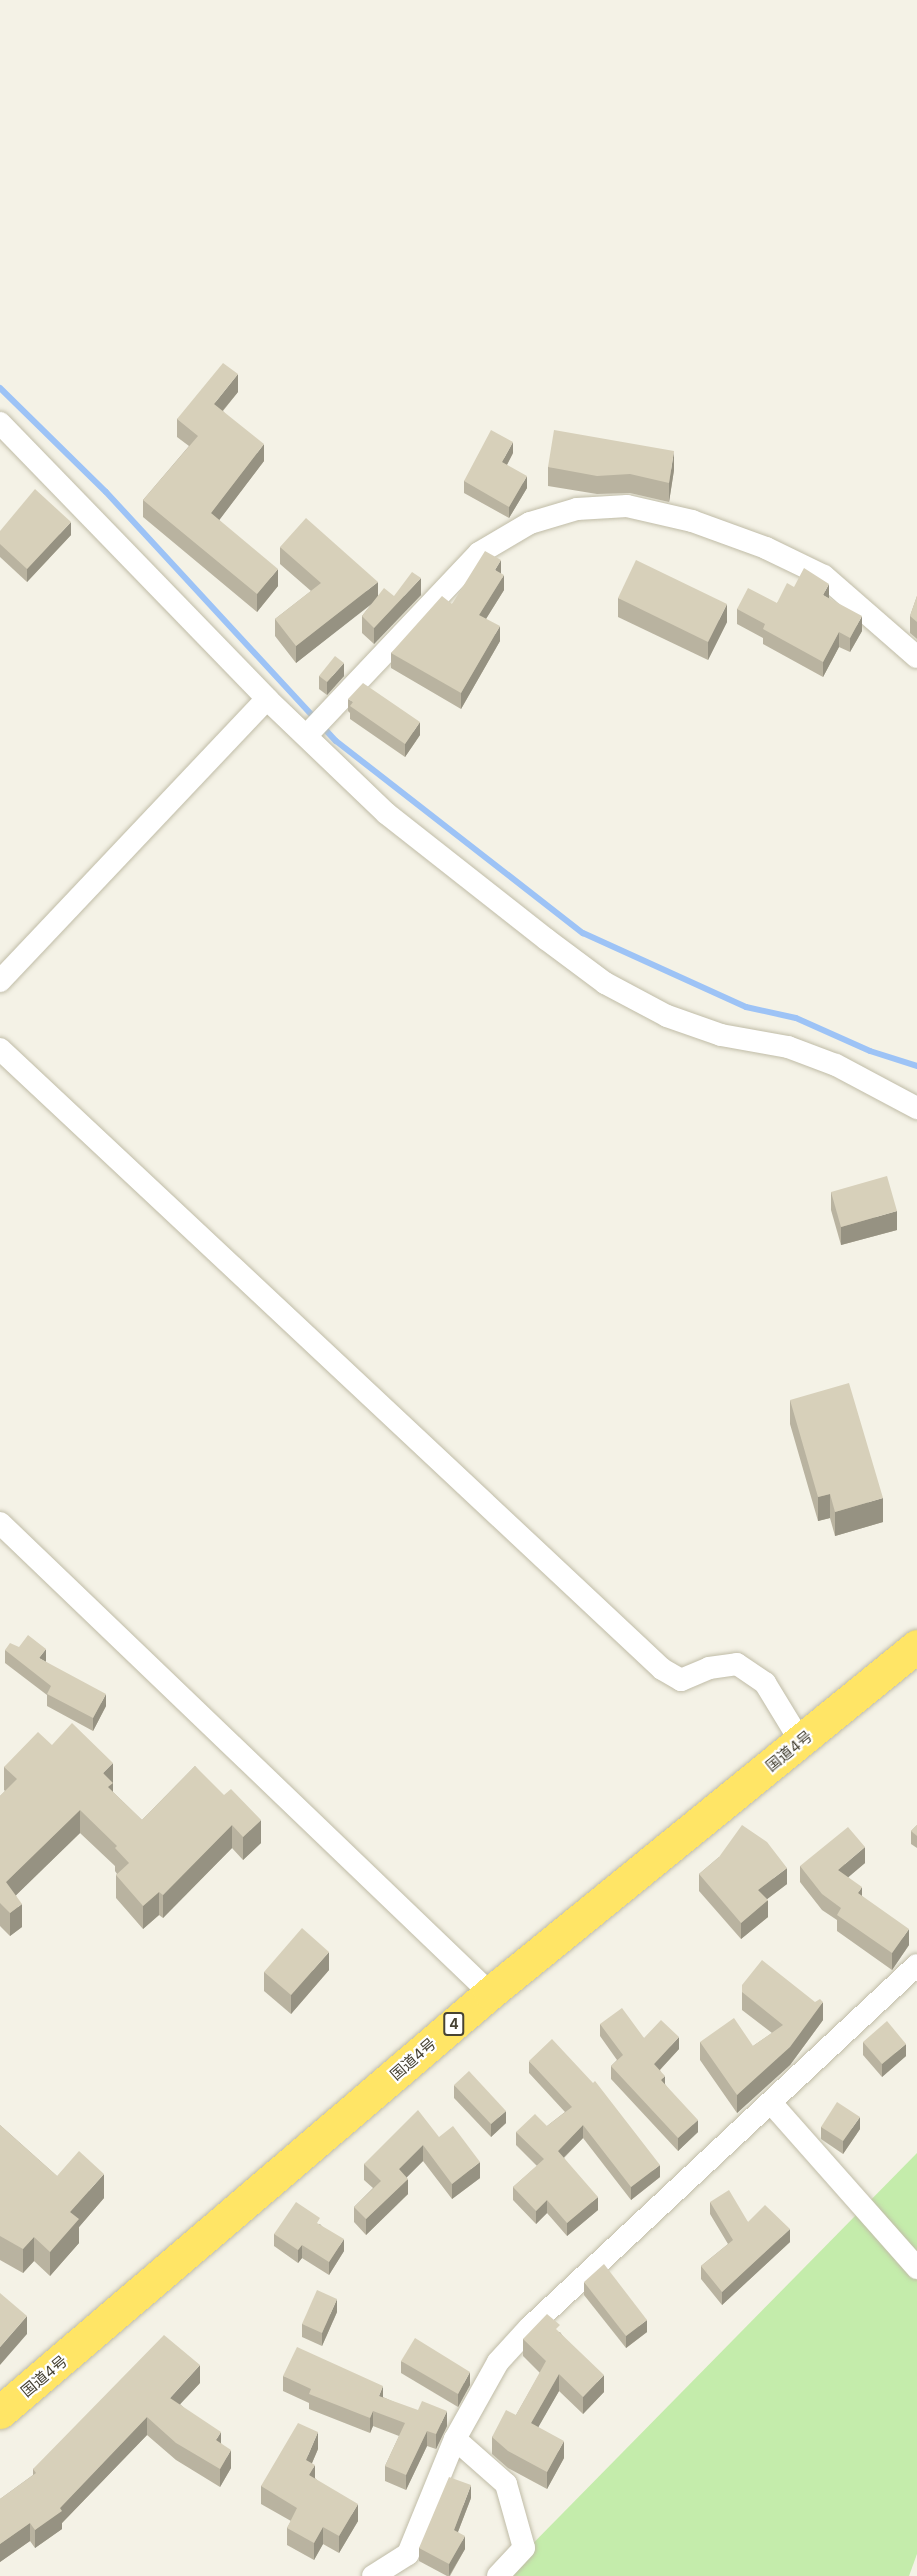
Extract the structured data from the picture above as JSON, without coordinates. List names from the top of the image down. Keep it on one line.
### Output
{"streets":{"highway":["国道4号","4"]}}
